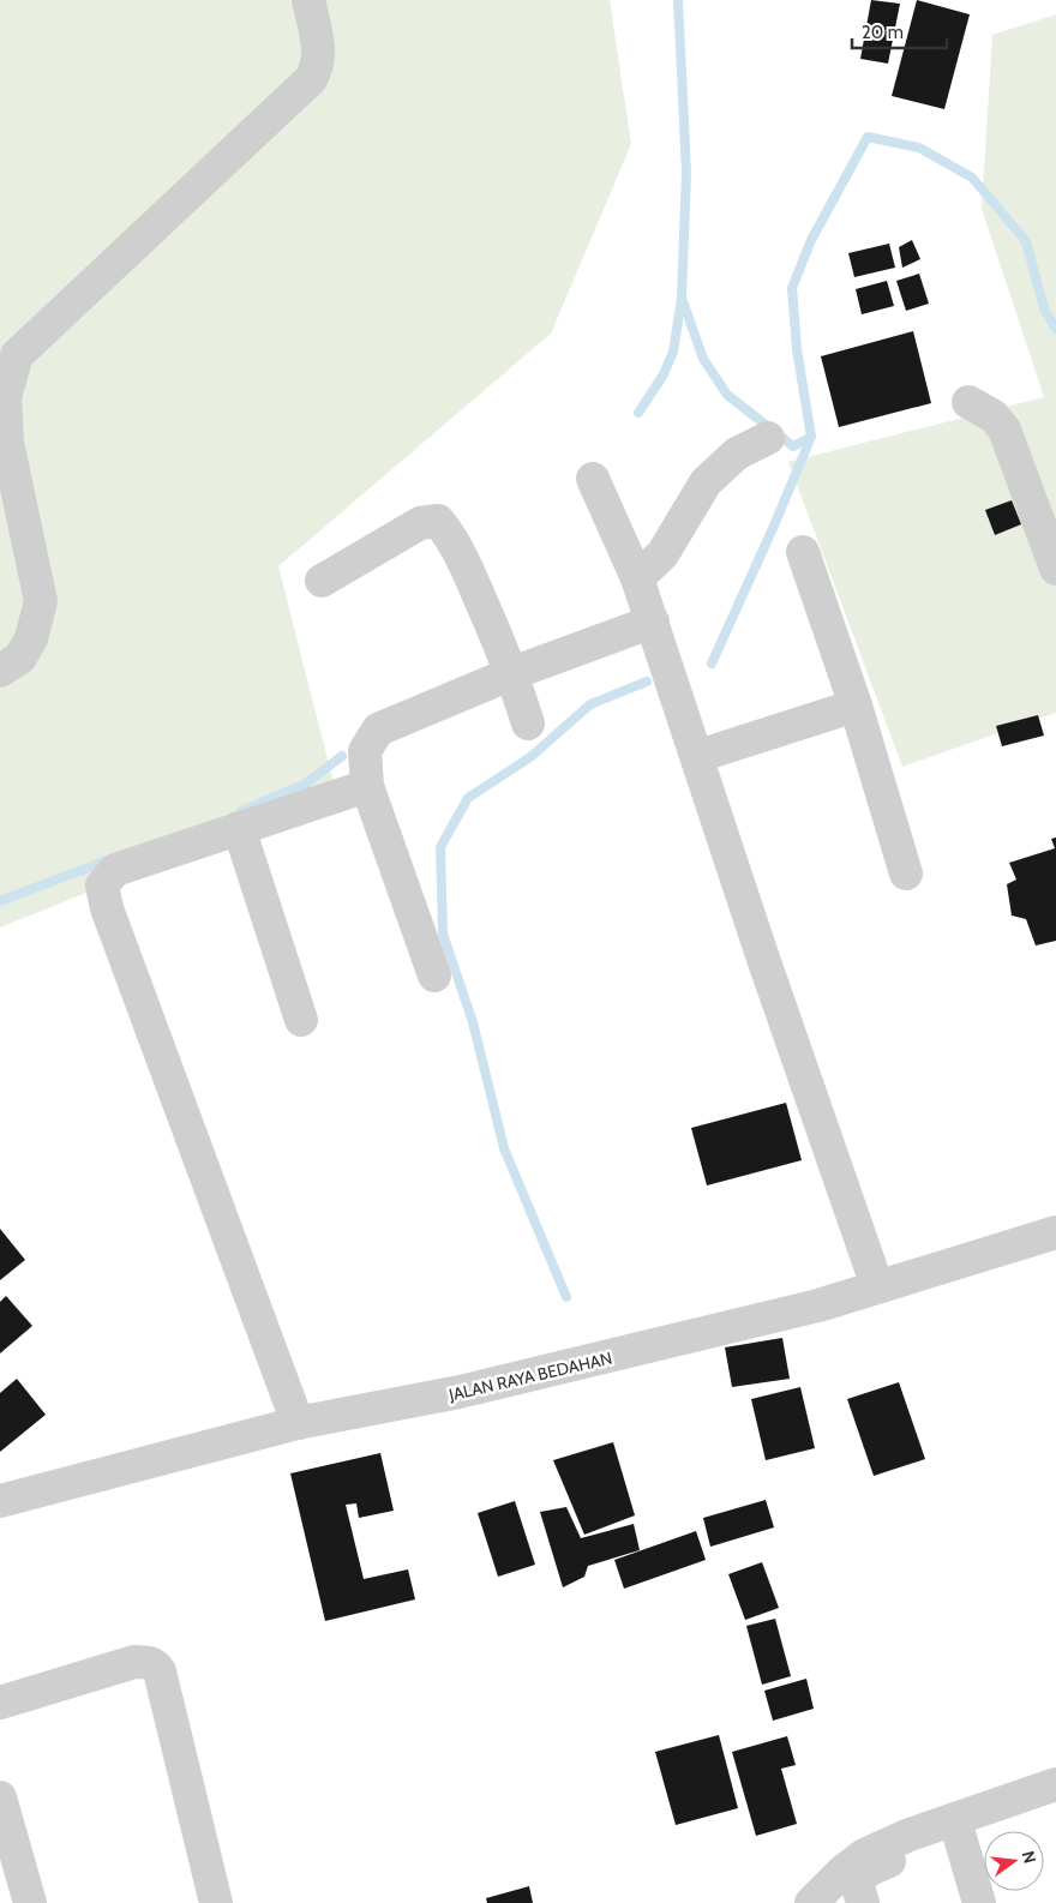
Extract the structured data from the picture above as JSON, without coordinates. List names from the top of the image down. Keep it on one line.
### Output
{"streets":{"street":["JALAN RAYA BEDAHAN"]},"scale_bar":"20 m","north":"right"}
